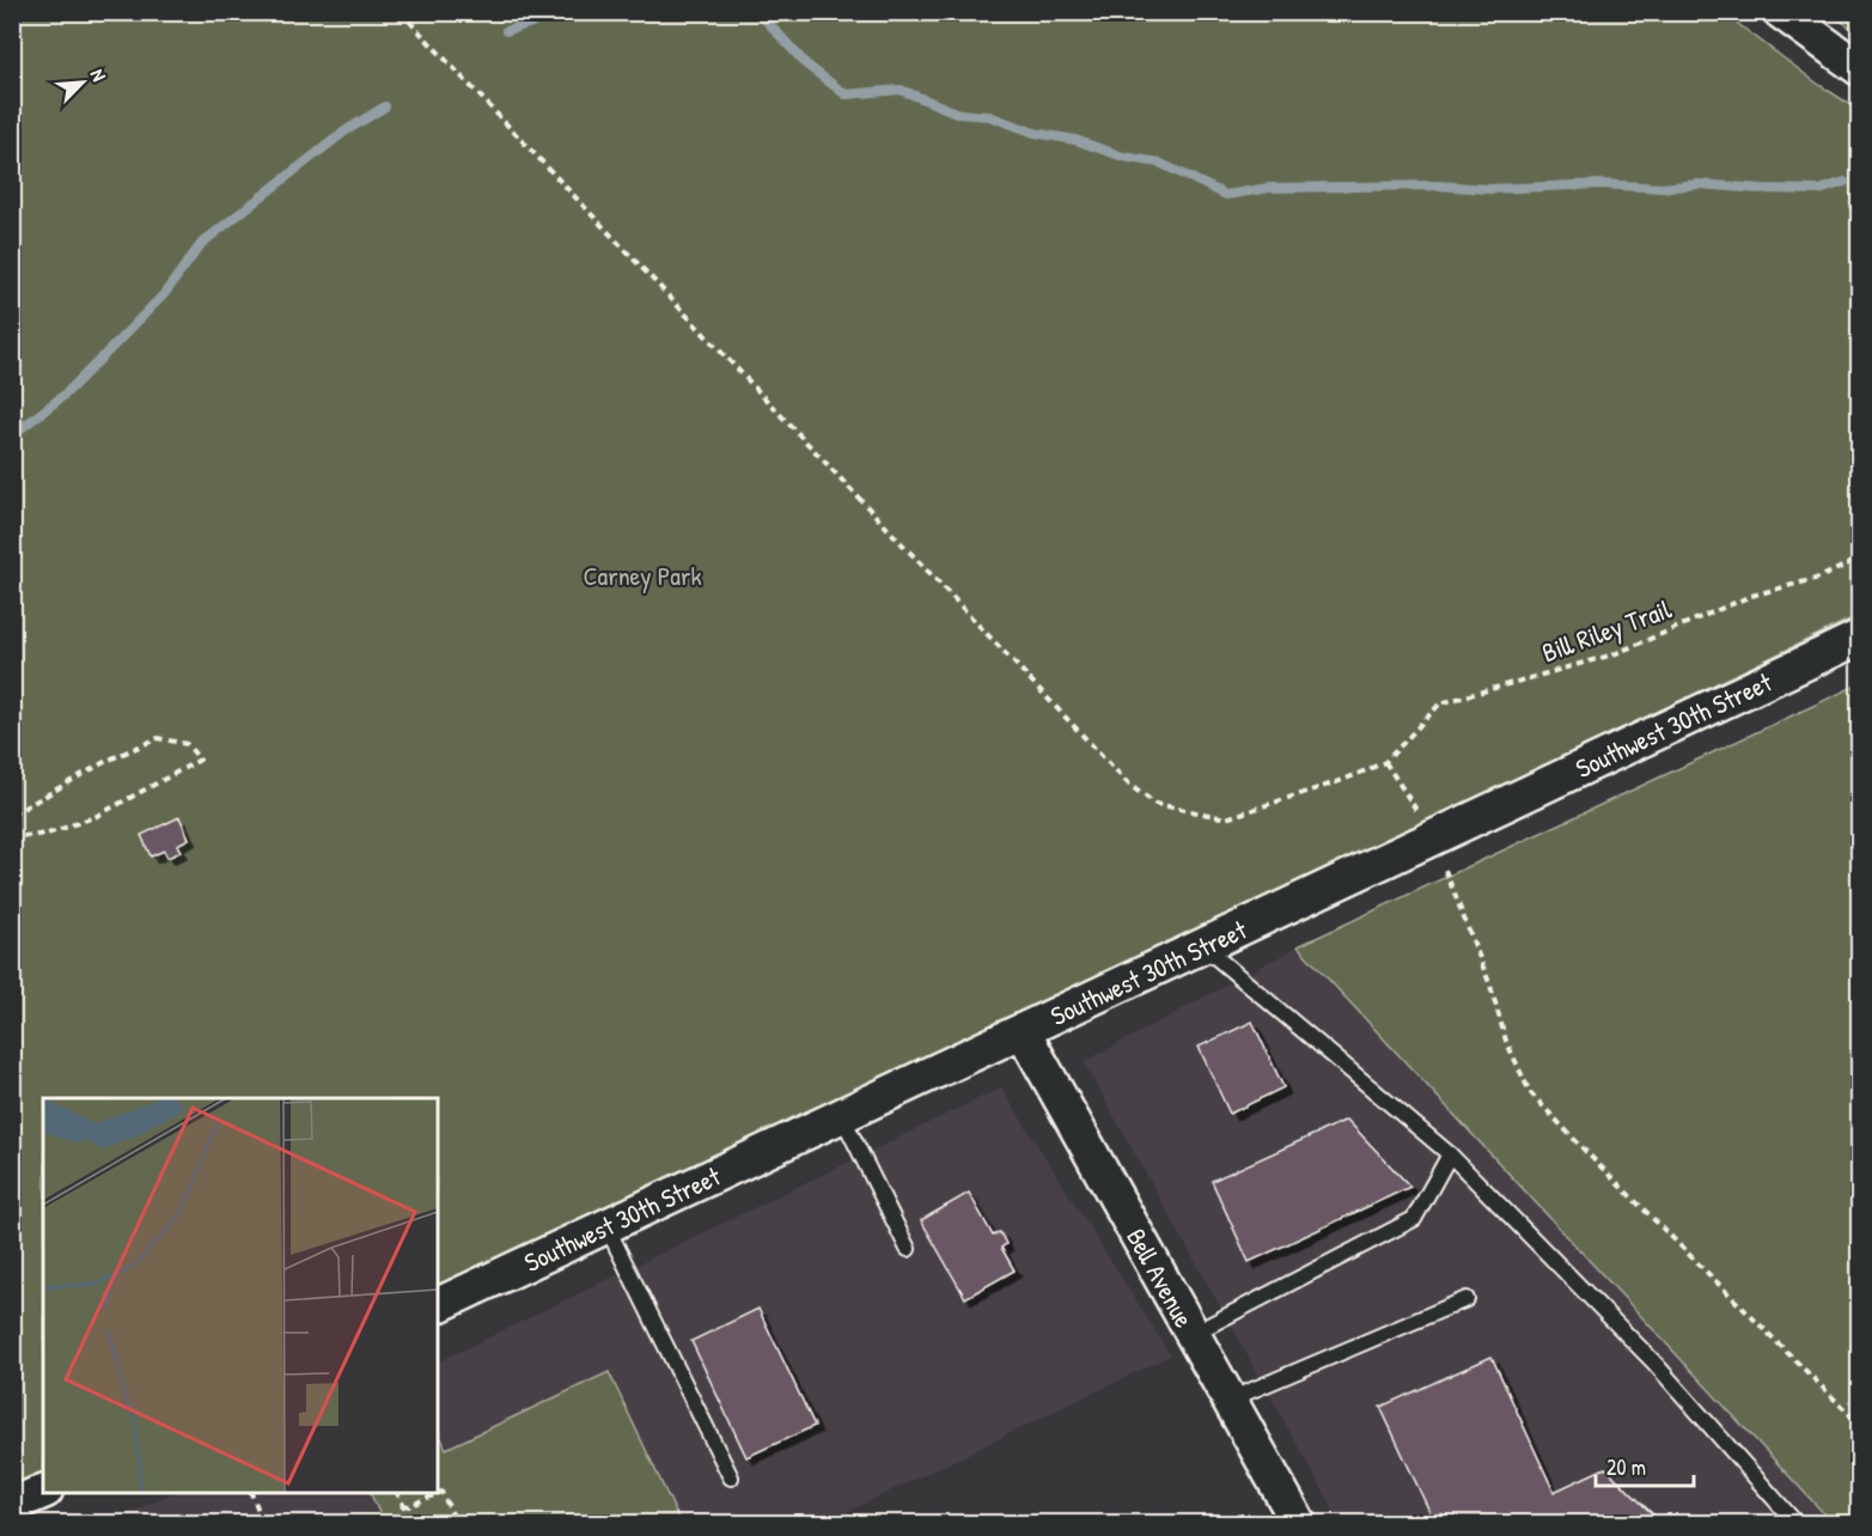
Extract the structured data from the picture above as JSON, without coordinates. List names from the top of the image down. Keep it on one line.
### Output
{"streets":{"street":["Southwest 30th Street","Bell Avenue"],"path":["Bill Riley Trail"]},"crossings":[["Southwest 30th Street","Bell Avenue"]],"parks":["Carney Park"],"scale_bar":"20 m","north":"top right"}
